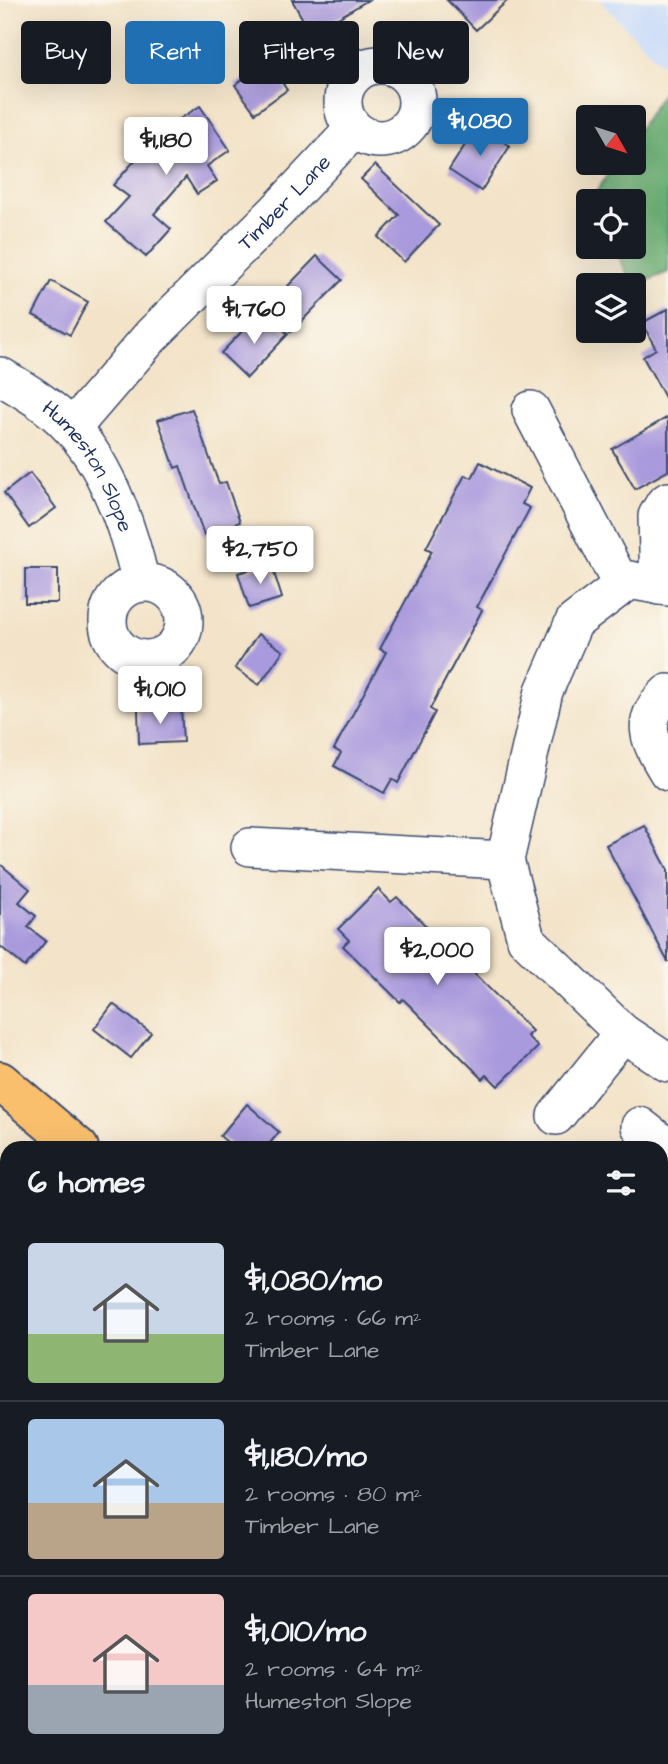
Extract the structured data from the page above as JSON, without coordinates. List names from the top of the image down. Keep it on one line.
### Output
{"streets":{"street":["Timber Lane","Humeston Slope"]},"crossings":[["Timber Lane","Humeston Slope"]],"north":"bottom right","page":{"chip":["Buy","Rent","Filters","New"],"price":["$1,080","$1,180","$1,760","$2,750","$1,010","$2,000"],"heading":"6 homes","list":[{"name":"$1,080/mo","note":"2 rooms · 66 m² · Timber Lane"},{"name":"$1,180/mo","note":"2 rooms · 80 m² · Timber Lane"},{"name":"$1,010/mo","note":"2 rooms · 64 m² · Humeston Slope"}]}}
